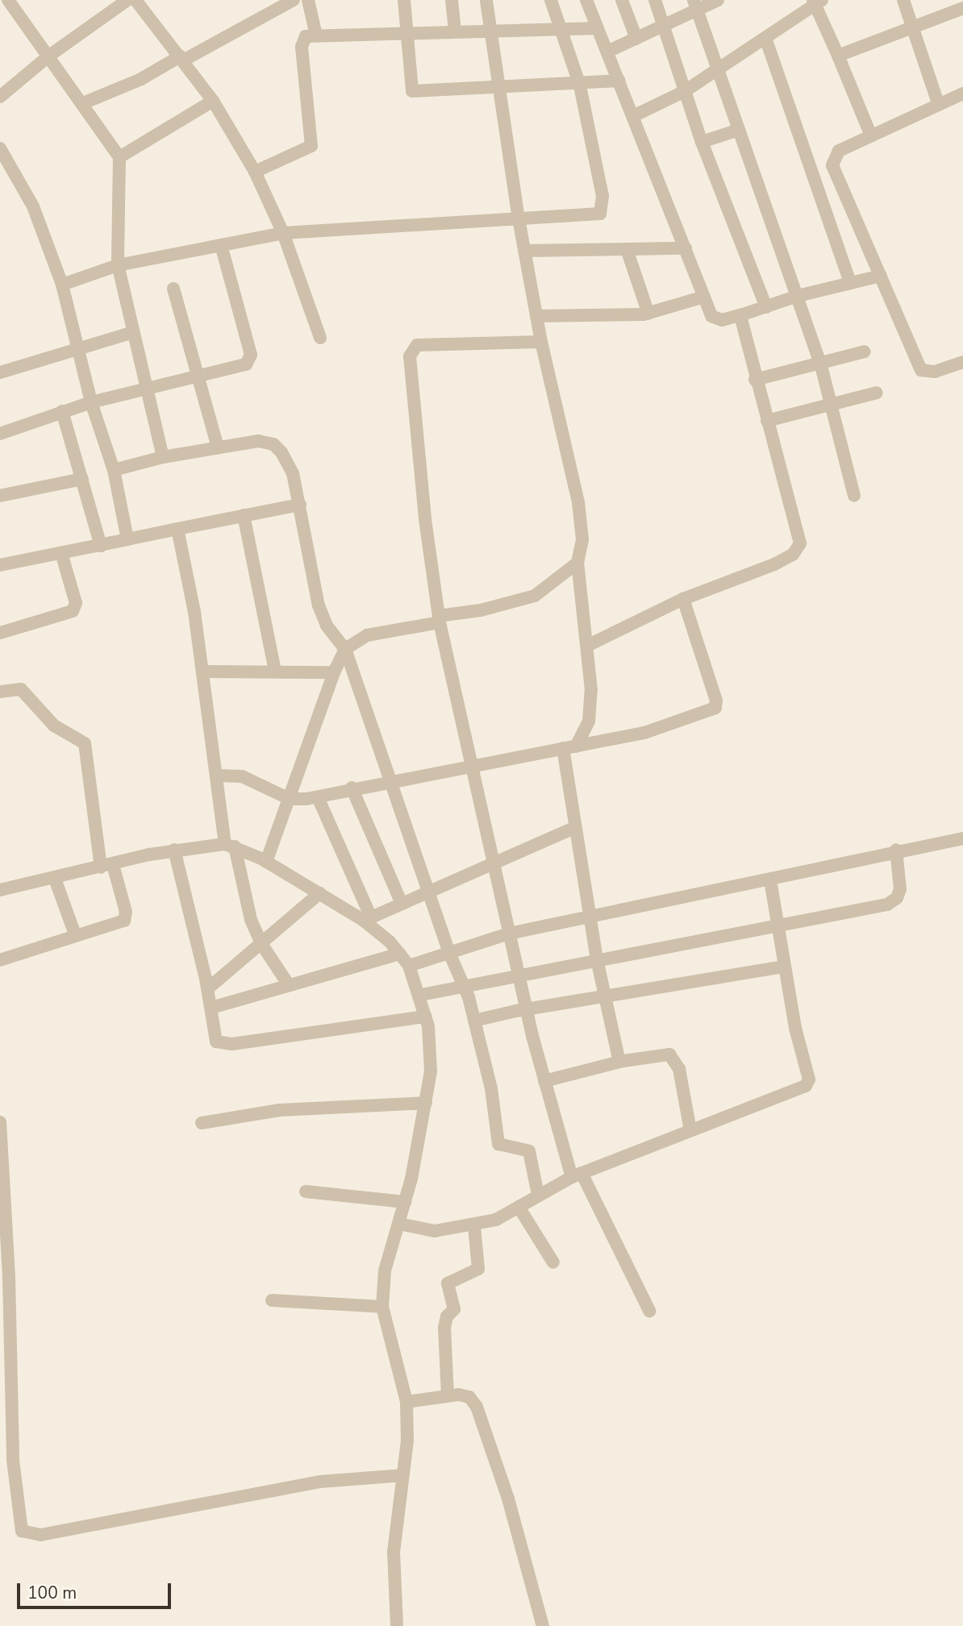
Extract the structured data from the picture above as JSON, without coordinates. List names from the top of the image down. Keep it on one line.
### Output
{"scale_bar":"100 m"}
